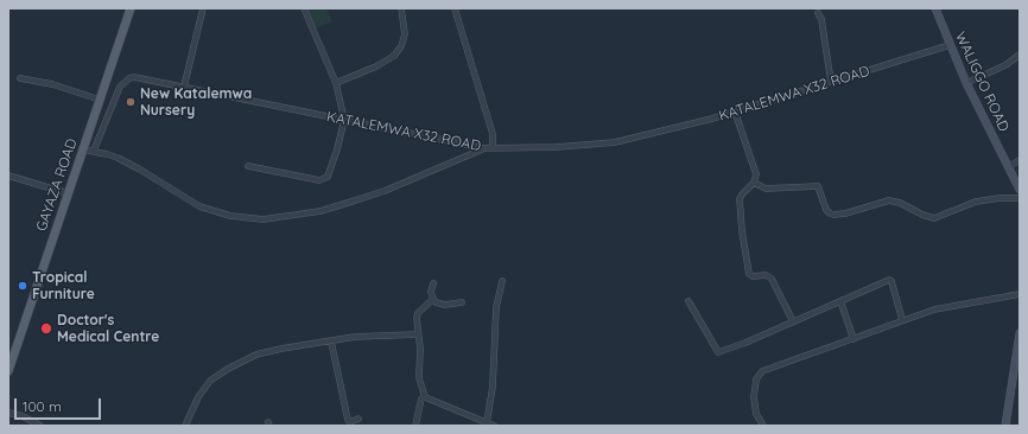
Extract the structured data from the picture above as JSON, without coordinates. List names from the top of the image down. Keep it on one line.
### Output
{"streets":{"main road":["GAYAZA ROAD"],"street":["WALIGGO ROAD","KATALEMWA X32 ROAD"]},"crossings":[["WALIGGO ROAD","KATALEMWA X32 ROAD"]],"places":["New Katalemwa Nursery","Tropical Furniture","Doctor's Medical Centre"],"scale_bar":"100 m"}
